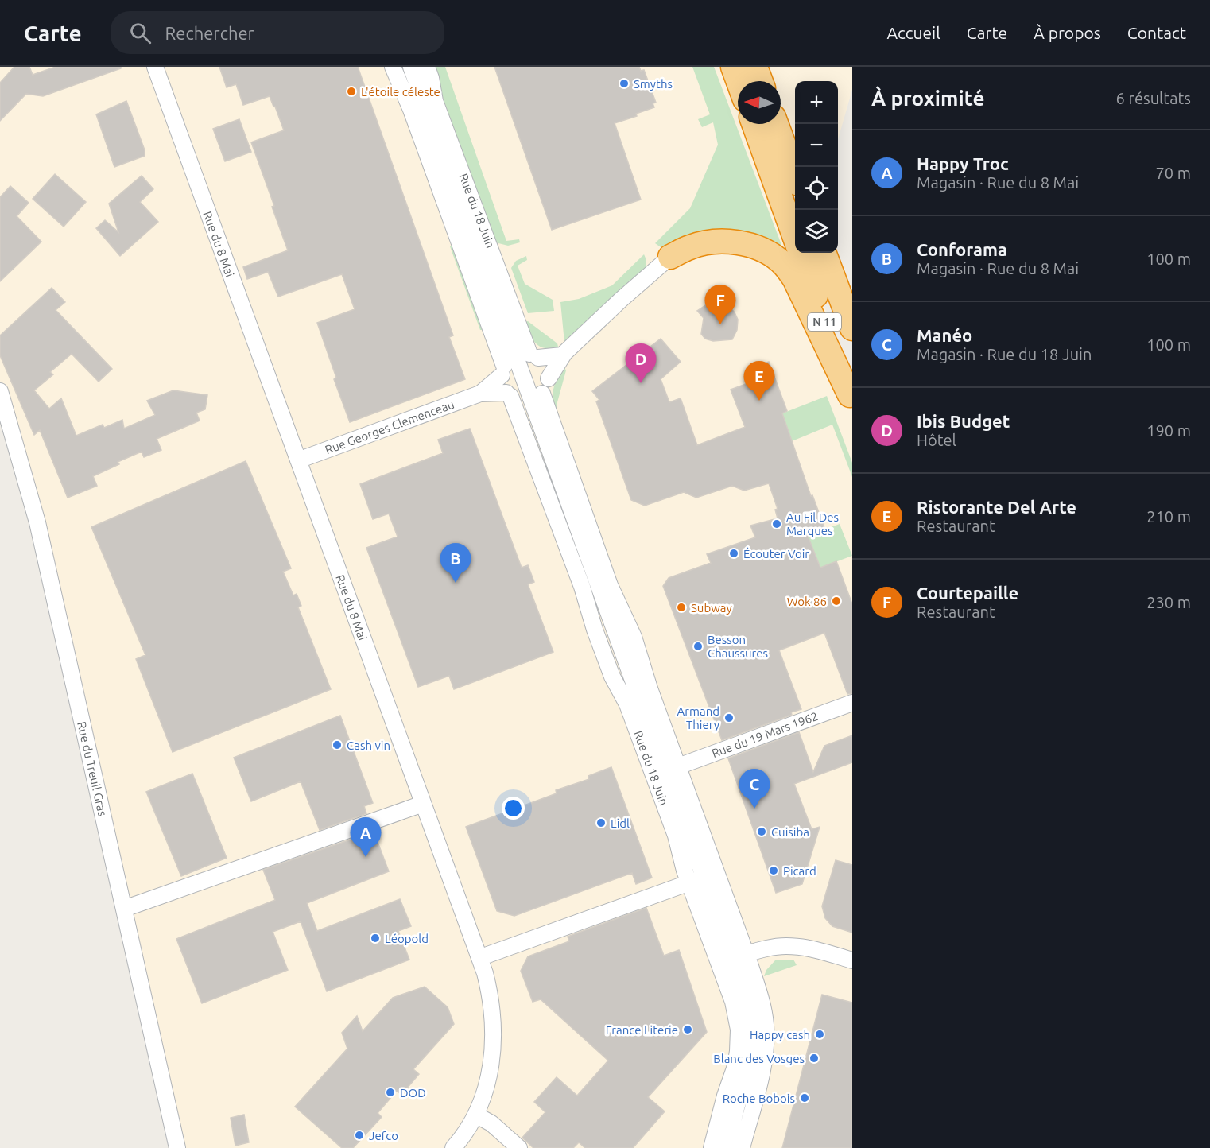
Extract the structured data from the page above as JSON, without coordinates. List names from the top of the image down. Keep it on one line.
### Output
{"streets":{"highway":["N 11"],"street":["Rue du 18 Juin","Rue du 8 Mai","Rue Georges Clemenceau","Rue du 19 Mars 1962","Rue du Treuil Gras"]},"crossings":[["Rue du 8 Mai","Rue Georges Clemenceau"]],"places":["Smyths","L'étoile céleste","Au Fil Des Marques","Écouter Voir","Wok 86","Subway","Besson Chaussures","Armand Thiery","Cash vin","Lidl","Cuisiba","Picard","Léopold","France Literie","Happy cash","Blanc des Vosges","DOD","Roche Bobois","Jefco"],"north":"left","page":{"header":"Carte","search":"Rechercher","nav":["Accueil","Carte","À propos","Contact"],"heading":["À proximité","6 résultats"],"map_buttons":["+","−"],"list":[{"mark":"A","name":"Happy Troc","note":"Magasin · Rue du 8 Mai","value":"70 m"},{"mark":"B","name":"Conforama","note":"Magasin · Rue du 8 Mai","value":"100 m"},{"mark":"C","name":"Manéo","note":"Magasin · Rue du 18 Juin","value":"100 m"},{"mark":"D","name":"Ibis Budget","note":"Hôtel","value":"190 m"},{"mark":"E","name":"Ristorante Del Arte","note":"Restaurant","value":"210 m"},{"mark":"F","name":"Courtepaille","note":"Restaurant","value":"230 m"}],"pins":["F","D","E","B","C","A"]}}
